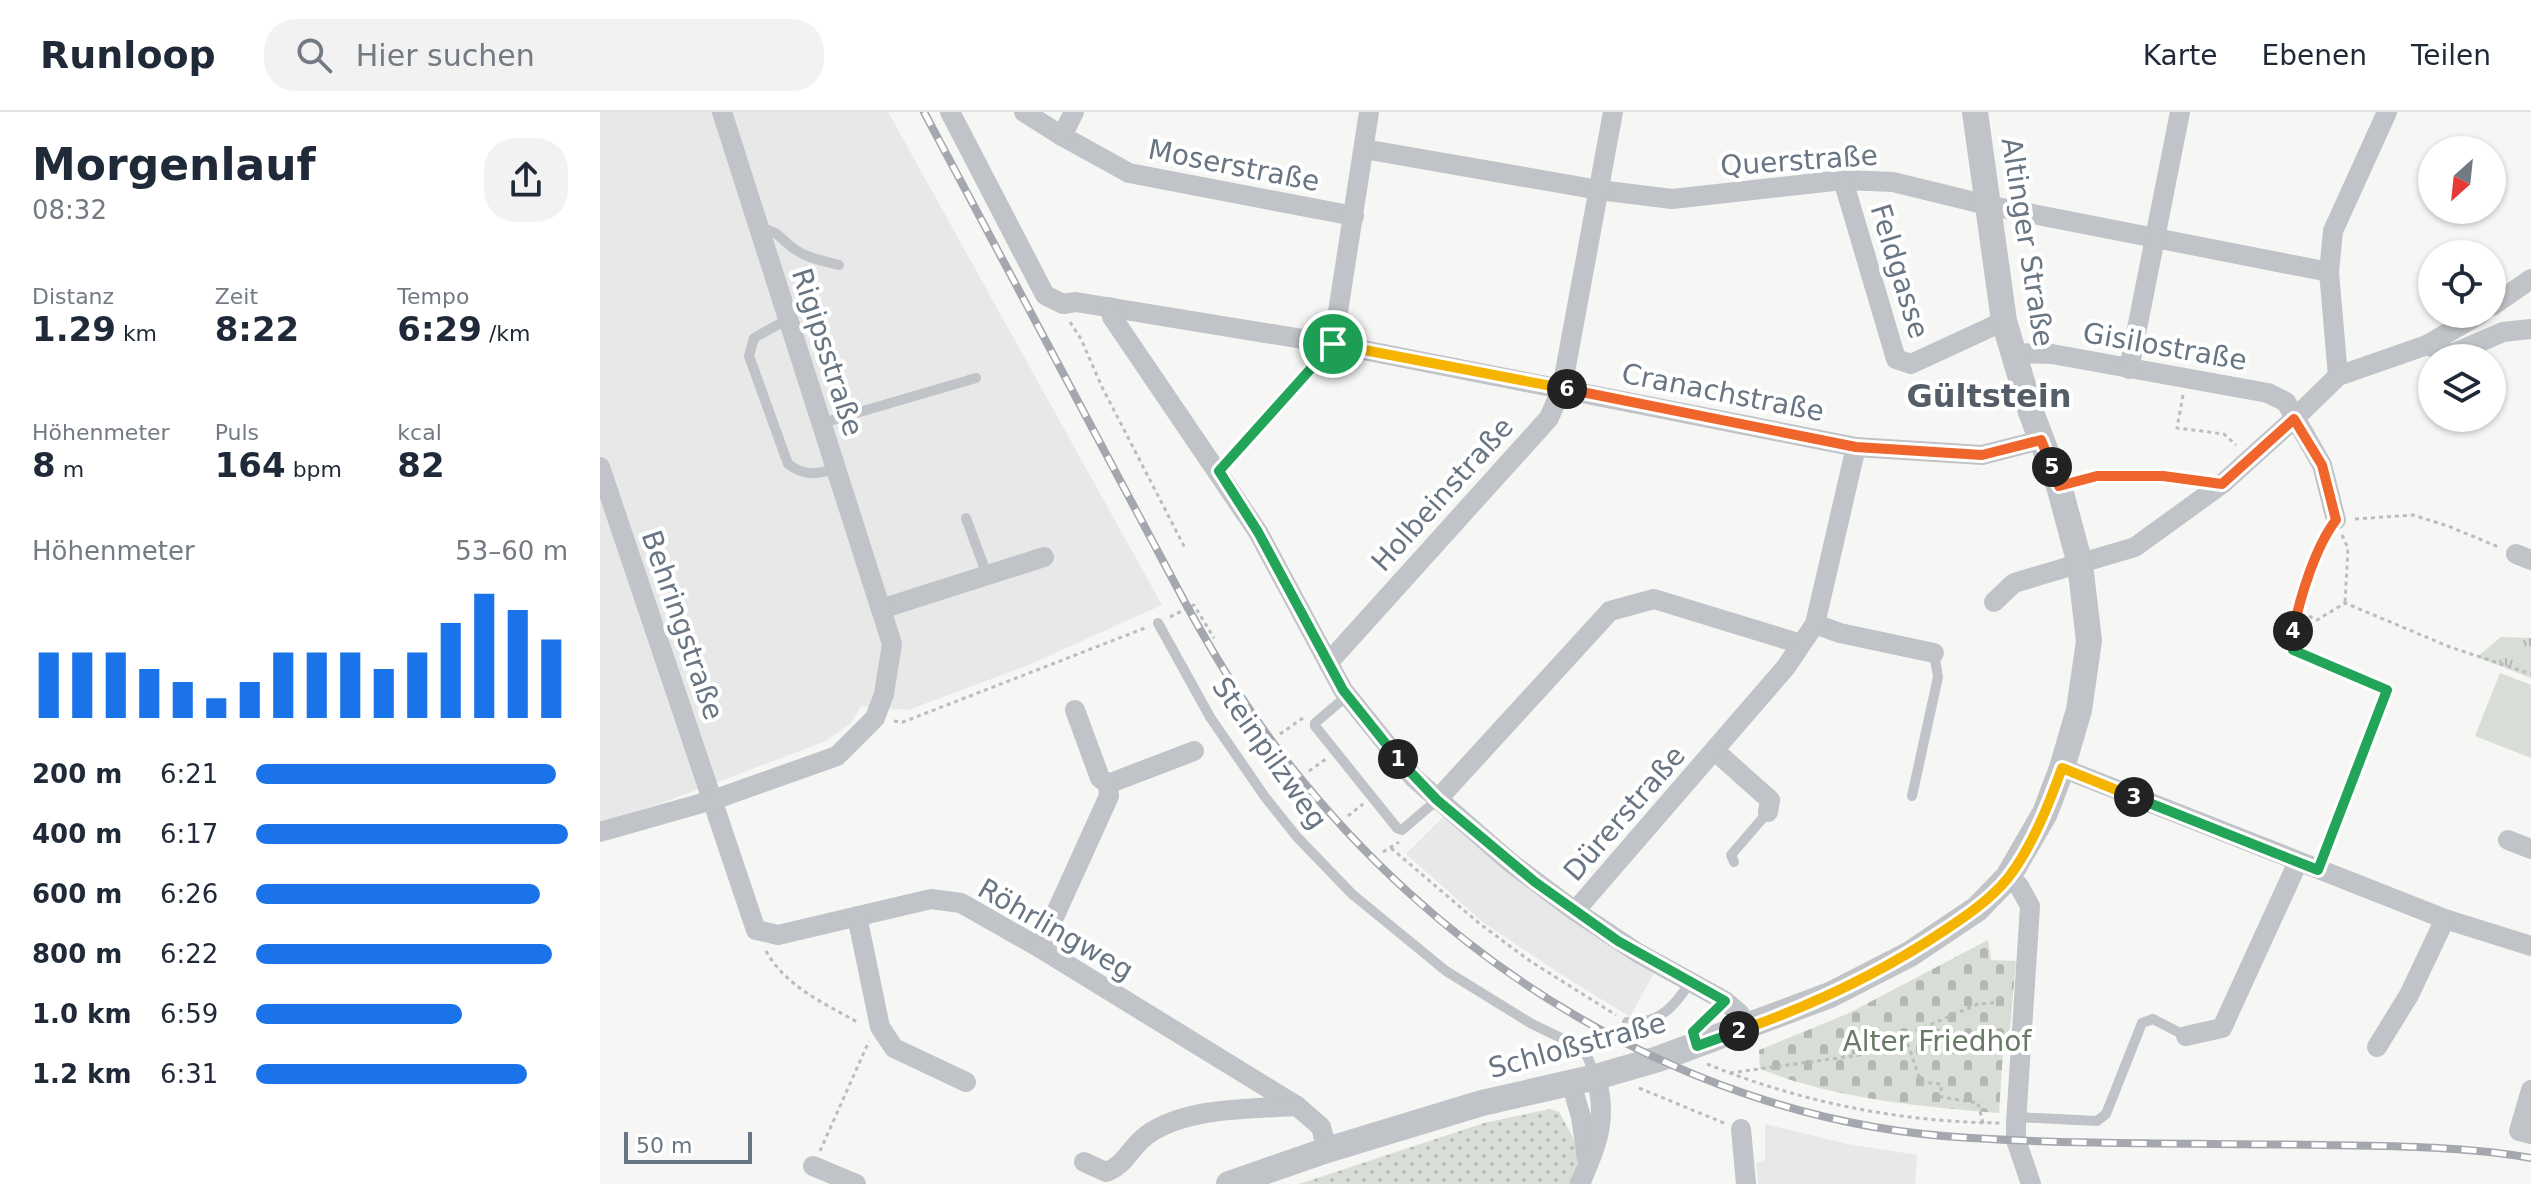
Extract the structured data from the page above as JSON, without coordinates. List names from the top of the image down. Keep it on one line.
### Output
{"streets":{"street":["Querstraße","Moserstraße","Altinger Straße","Feldgasse","Gisilostraße","Rigipsstraße","Cranachstraße","Holbeinstraße","Behringstraße","Dürerstraße","Röhrlingweg","Schloßstraße"],"lane":["Steinpilzweg"]},"crossings":[["Querstraße","Altinger Straße"],["Querstraße","Feldgasse"],["Querstraße","Holbeinstraße"],["Altinger Straße","Feldgasse"],["Altinger Straße","Gisilostraße"],["Altinger Straße","Cranachstraße"],["Altinger Straße","Schloßstraße"],["Rigipsstraße","Behringstraße"],["Cranachstraße","Holbeinstraße"],["Cranachstraße","Dürerstraße"],["Steinpilzweg","Schloßstraße"],["Röhrlingweg","Schloßstraße"]],"districts":["Gültstein"],"parks":["Alter Friedhof"],"scale_bar":"50 m","north":"bottom left","page":{"header":"Runloop","search":"Hier suchen","nav":["Karte","Ebenen","Teilen"],"heading":["Morgenlauf","08:32"],"stats":[["Distanz","1.29 km"],["Zeit","8:22"],["Tempo","6:29 /km"],["Höhenmeter","8 m"],["Puls","164 bpm"],["kcal","82"]],"pins":["6","5","4","1","3","2"],"chart":["Höhenmeter","53–60 m"],"list":[{"name":"200 m","note":"6:21"},{"name":"400 m","note":"6:17"},{"name":"600 m","note":"6:26"},{"name":"800 m","note":"6:22"},{"name":"1.0 km","note":"6:59"},{"name":"1.2 km","note":"6:31"}],"scale":"50 m"}}
